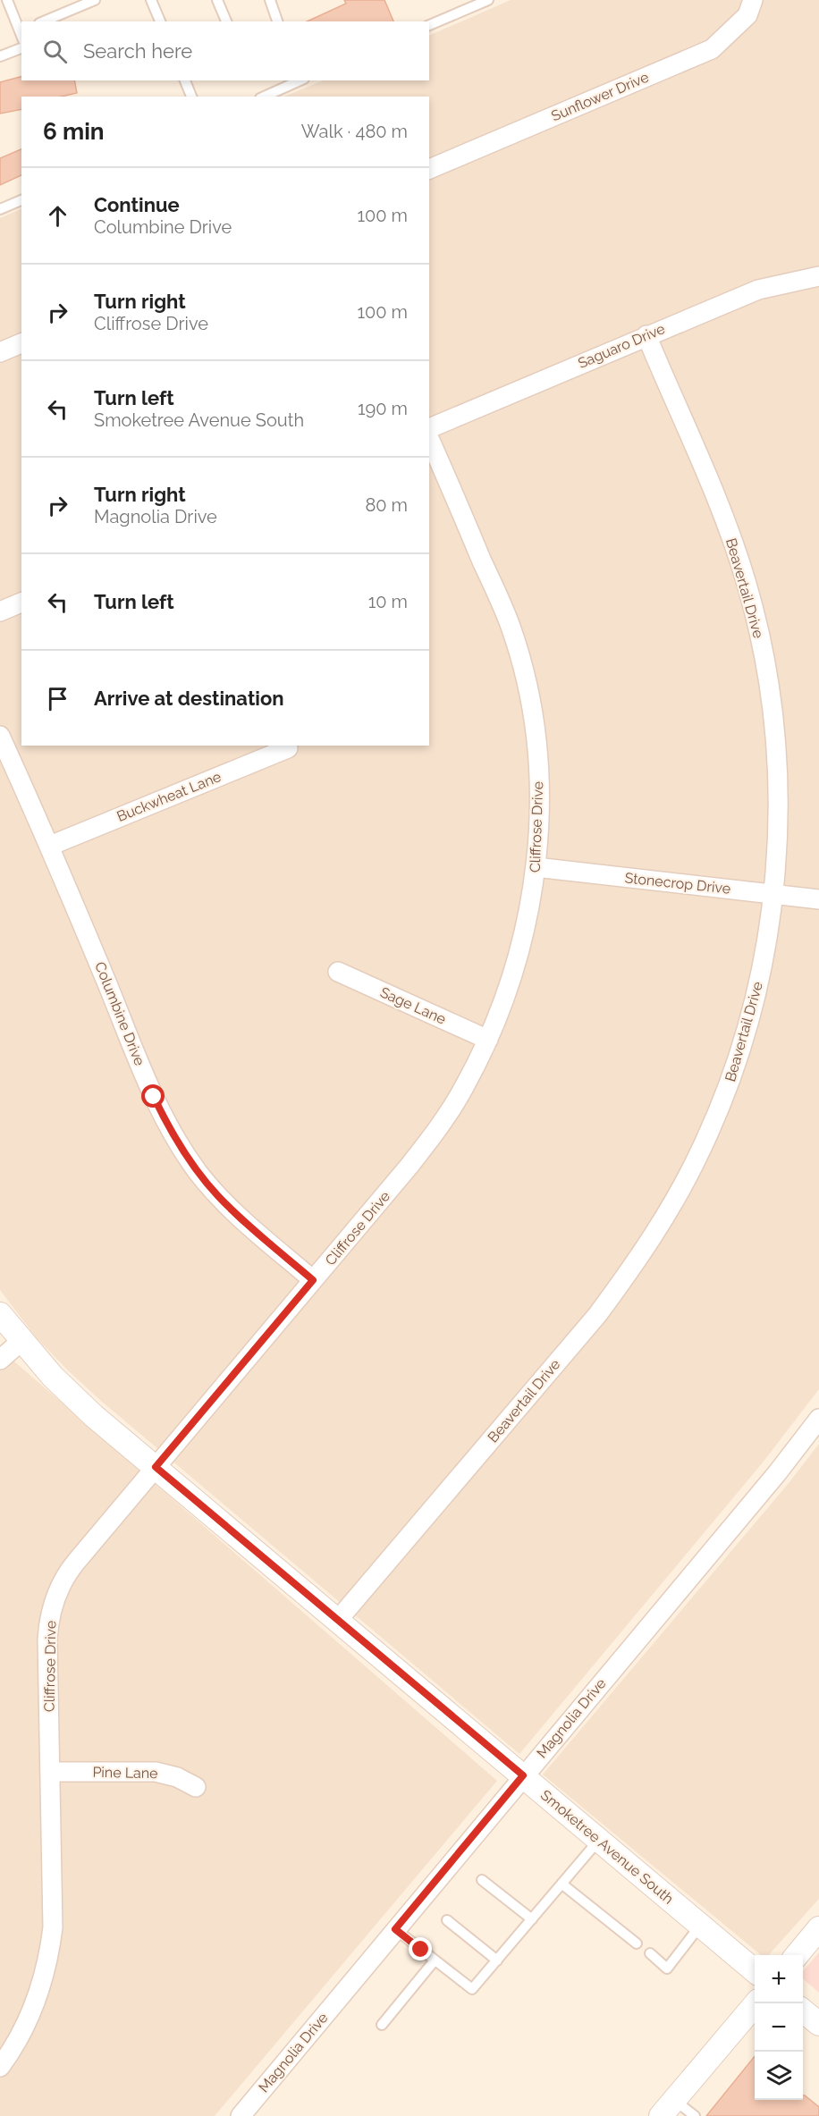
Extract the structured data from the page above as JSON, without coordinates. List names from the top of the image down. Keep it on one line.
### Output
{"streets":{"street":["Sunflower Drive","Saguaro Drive","Beavertail Drive","Buckwheat Lane","Cliffrose Drive","Stonecrop Drive","Sage Lane","Columbine Drive","Magnolia Drive","Pine Lane","Smoketree Avenue South"]},"crossings":[["Saguaro Drive","Beavertail Drive"],["Beavertail Drive","Stonecrop Drive"],["Beavertail Drive","Smoketree Avenue South"],["Buckwheat Lane","Columbine Drive"],["Cliffrose Drive","Stonecrop Drive"],["Cliffrose Drive","Sage Lane"],["Cliffrose Drive","Columbine Drive"],["Cliffrose Drive","Pine Lane"],["Cliffrose Drive","Smoketree Avenue South"],["Magnolia Drive","Smoketree Avenue South"]],"page":{"search":"Search here","heading":["6 min","Walk · 480 m"],"list":[["Continue","Columbine Drive","100 m"],["Turn right","Cliffrose Drive","100 m"],["Turn left","Smoketree Avenue South","190 m"],["Turn right","Magnolia Drive","80 m"],["Turn left","10 m"],"Arrive at destination"],"map_buttons":["+","−"]}}
